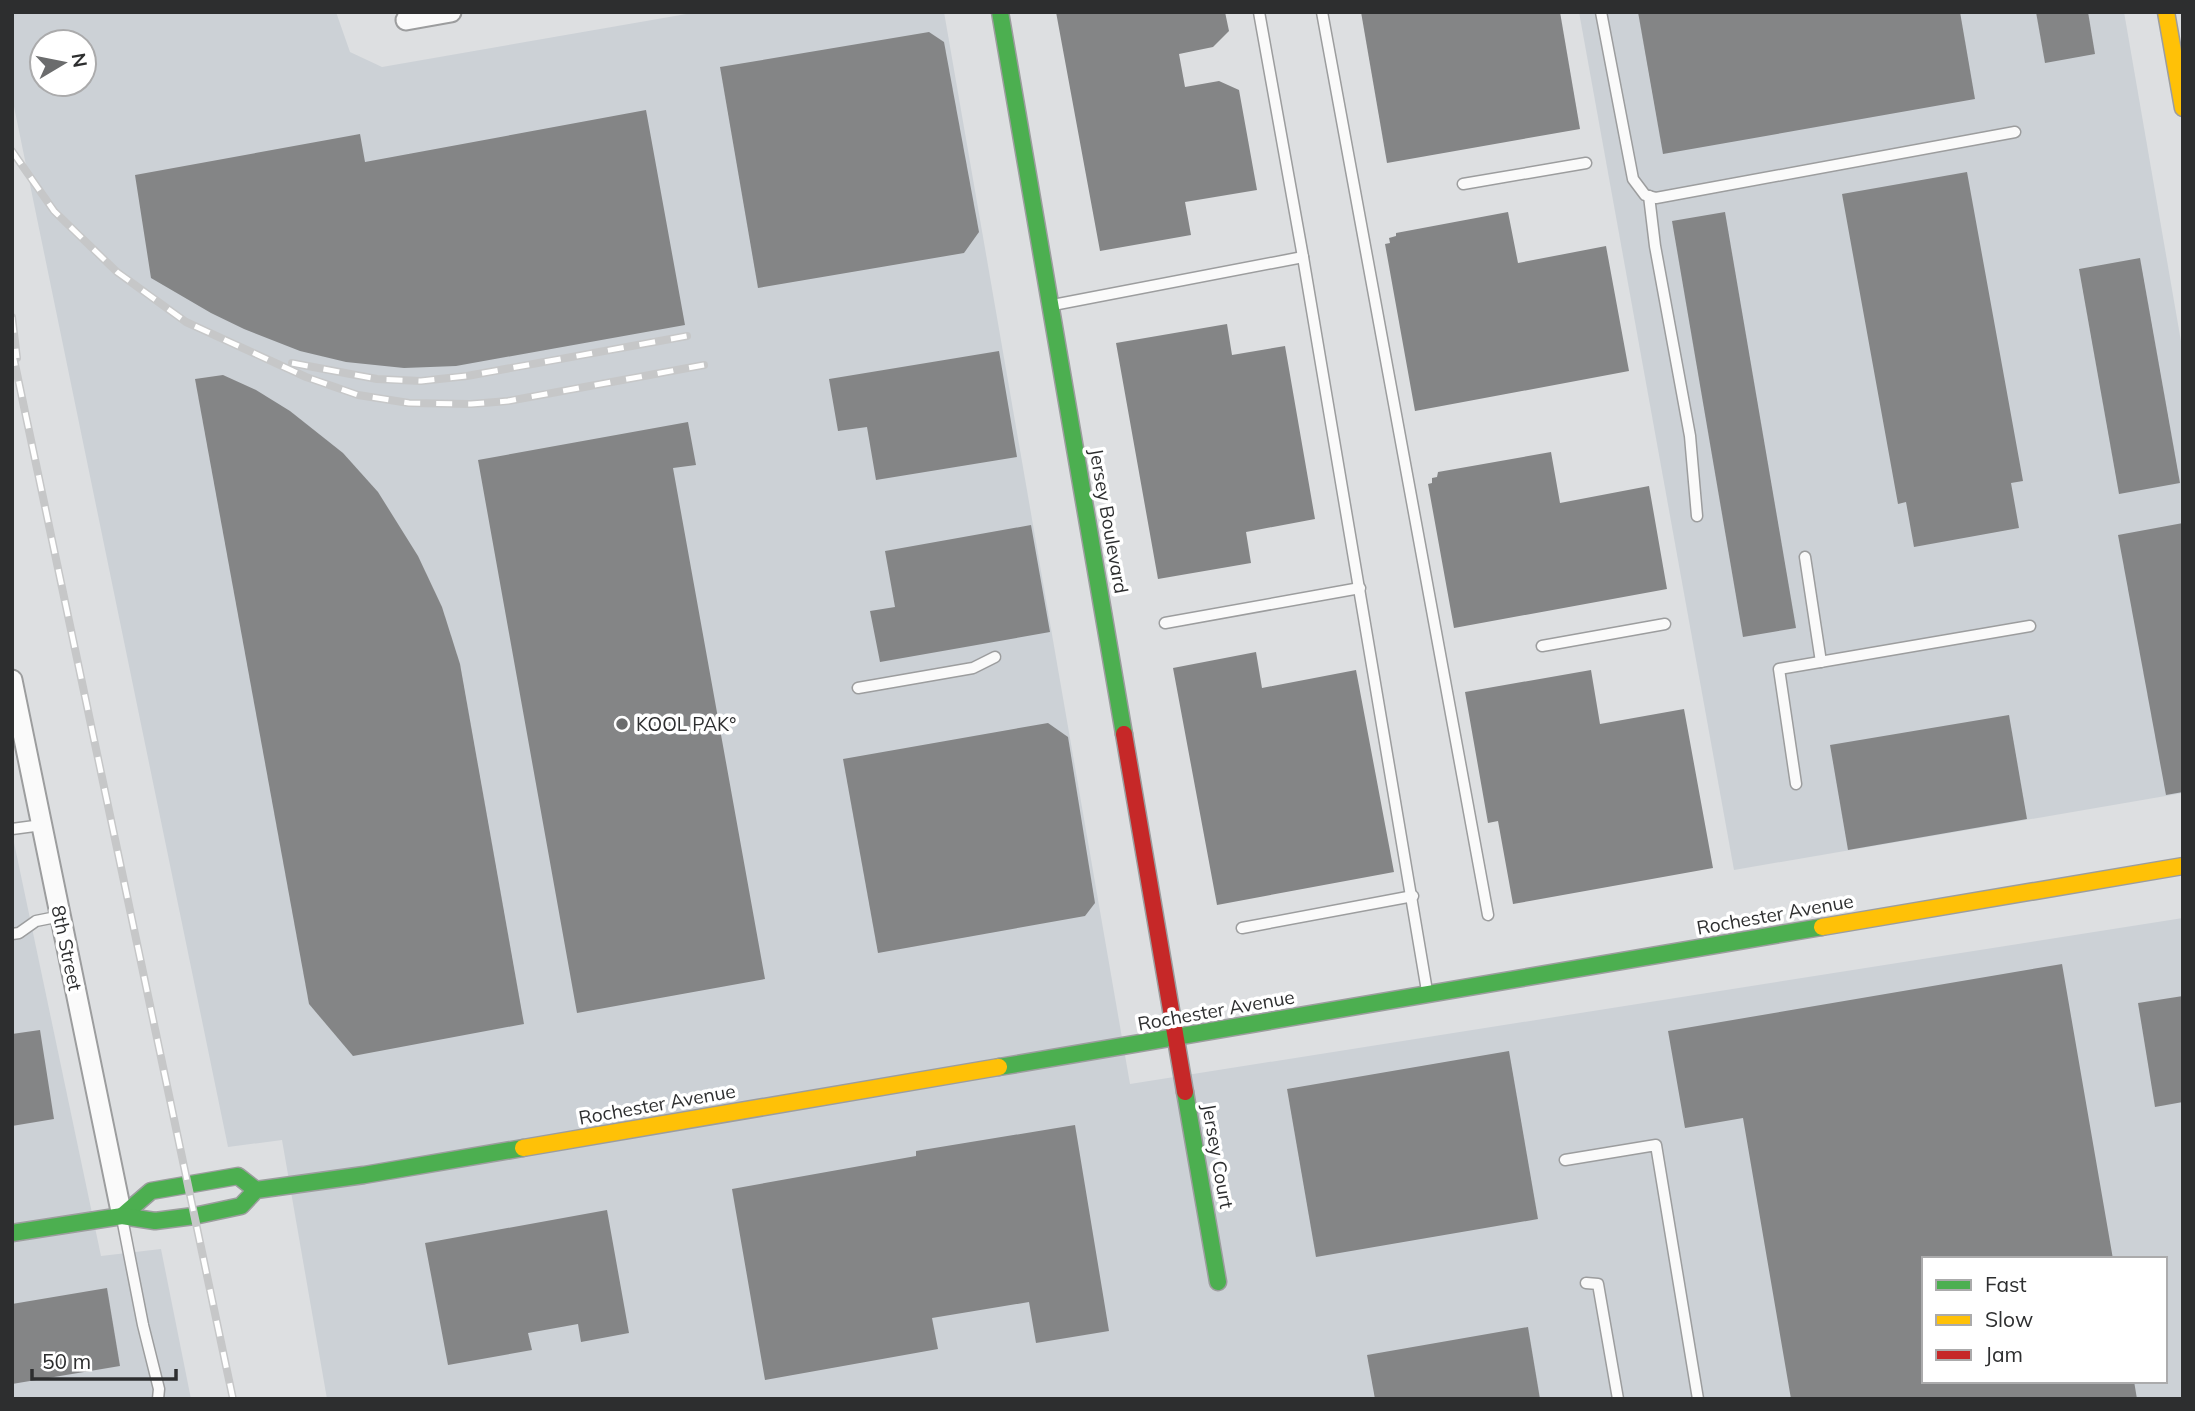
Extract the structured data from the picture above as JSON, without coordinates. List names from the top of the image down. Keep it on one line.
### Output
{"streets":{"main road":["Jersey Boulevard","Rochester Avenue","Jersey Court"],"street":["8th Street"]},"crossings":[["Jersey Boulevard","Rochester Avenue"],["Jersey Boulevard","Jersey Court"],["Rochester Avenue","8th Street"],["Rochester Avenue","Jersey Court"]],"places":["KOOL PAK°"],"legend":["Fast","Slow","Jam"],"scale_bar":"50 m","north":"right"}
